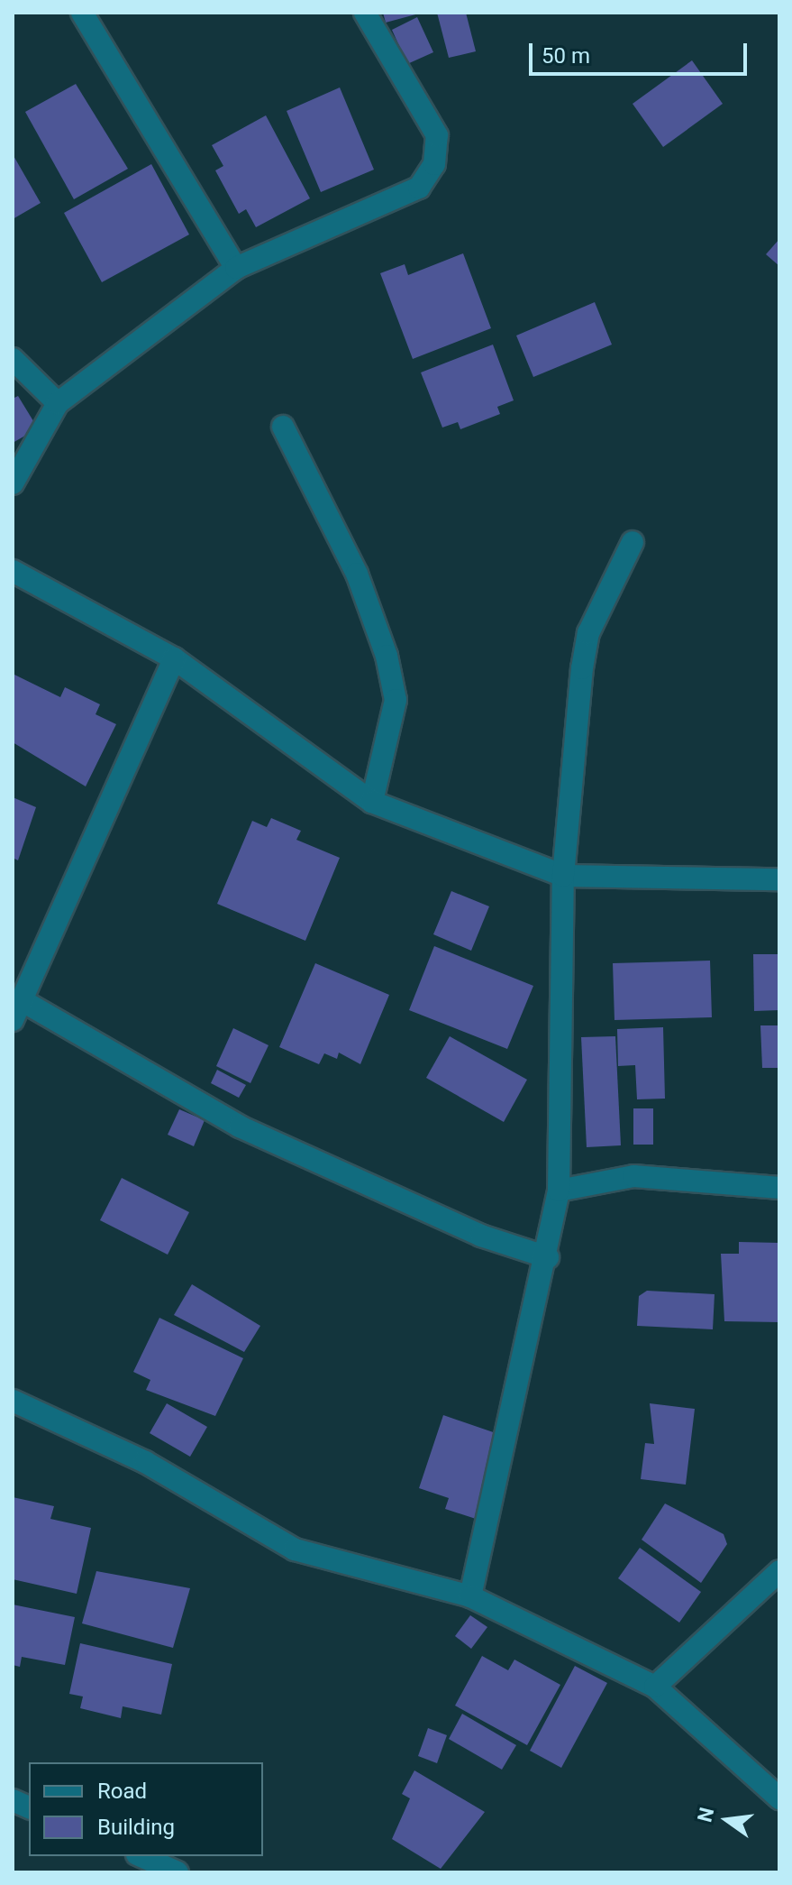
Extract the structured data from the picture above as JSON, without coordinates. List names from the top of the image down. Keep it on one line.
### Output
{"legend":["Road","Building"],"scale_bar":"50 m","north":"left"}
